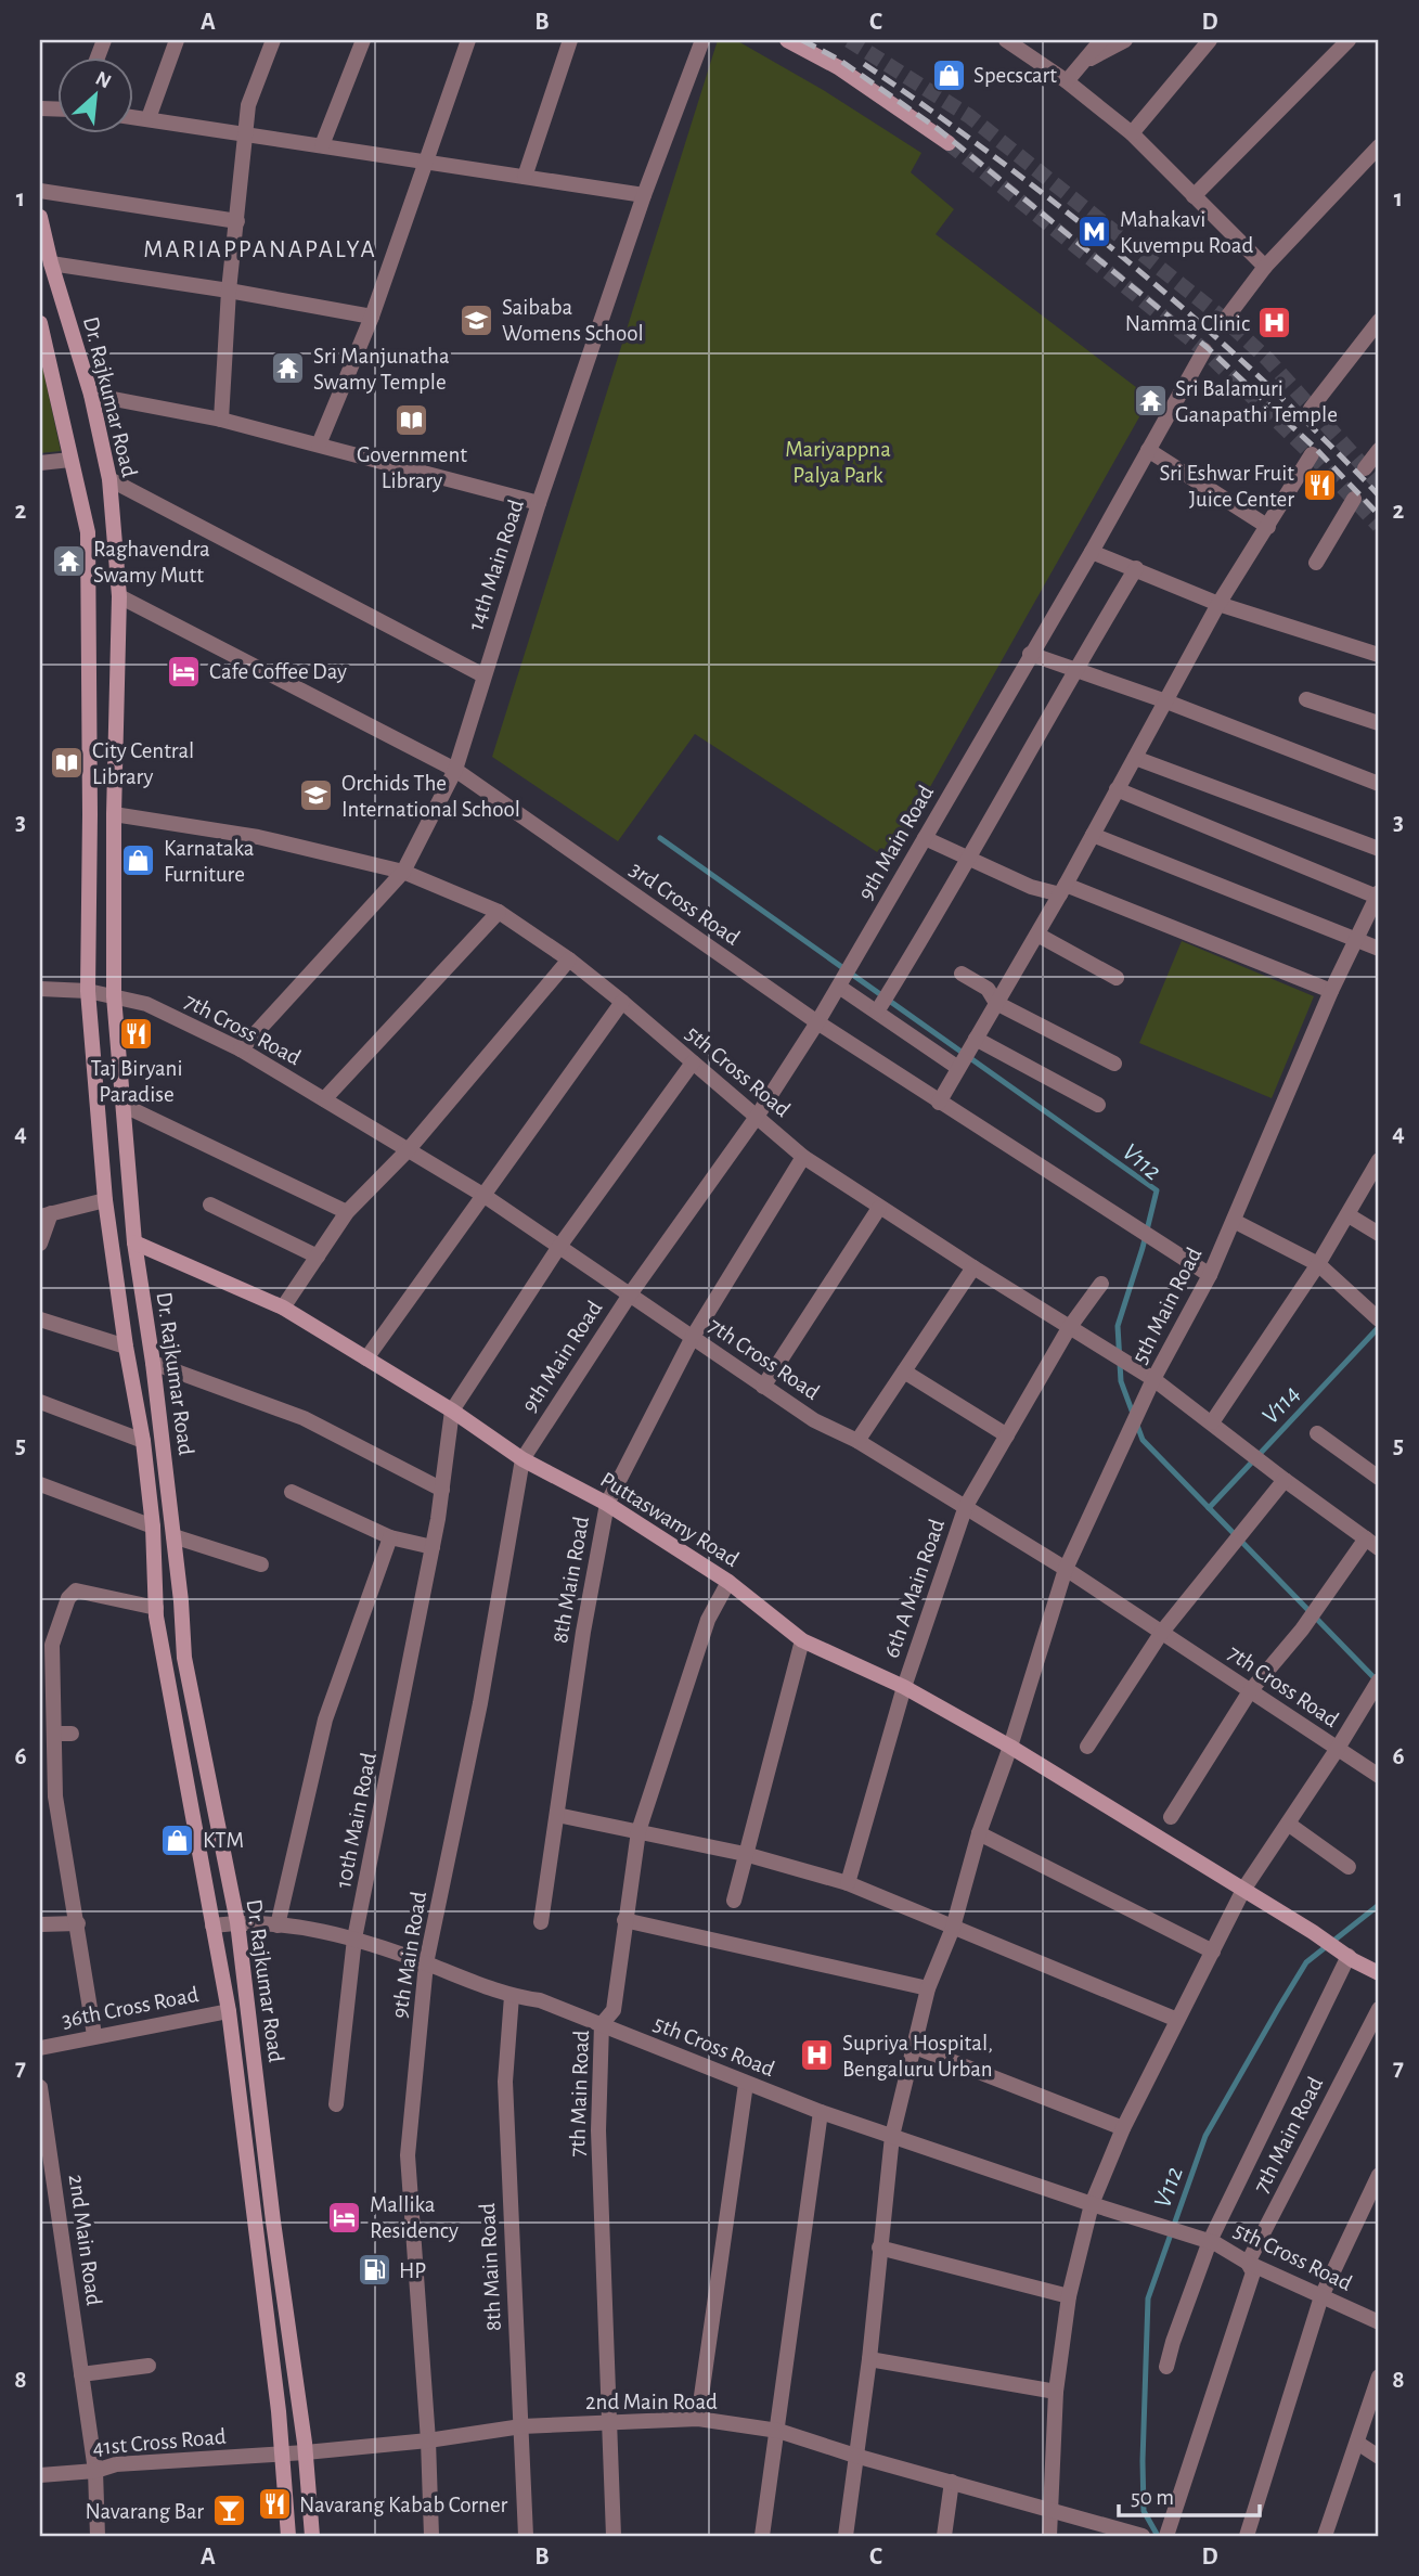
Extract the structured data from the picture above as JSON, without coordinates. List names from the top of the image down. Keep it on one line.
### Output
{"streets":{"main road":["Dr. Rajkumar Road","Puttaswamy Road"],"street":["14th Main Road","9th Main Road","3rd Cross Road","7th Cross Road","5th Cross Road","5th Main Road","8th Main Road","6th A Main Road","10th Main Road","36th Cross Road","7th Main Road","2nd Main Road","41st Cross Road"]},"crossings":[["Dr. Rajkumar Road","3rd Cross Road"],["Dr. Rajkumar Road","7th Cross Road"],["Dr. Rajkumar Road","5th Cross Road"],["Dr. Rajkumar Road","Puttaswamy Road"],["Dr. Rajkumar Road","36th Cross Road"],["Dr. Rajkumar Road","2nd Main Road"],["Dr. Rajkumar Road","41st Cross Road"],["14th Main Road","3rd Cross Road"],["14th Main Road","7th Cross Road"],["14th Main Road","5th Cross Road"],["9th Main Road","3rd Cross Road"],["9th Main Road","7th Cross Road"],["9th Main Road","5th Cross Road"],["9th Main Road","Puttaswamy Road"],["9th Main Road","2nd Main Road"],["3rd Cross Road","5th Main Road"],["7th Cross Road","5th Main Road"],["7th Cross Road","8th Main Road"],["7th Cross Road","6th A Main Road"],["5th Cross Road","5th Main Road"],["5th Cross Road","8th Main Road"],["5th Cross Road","6th A Main Road"],["5th Cross Road","10th Main Road"],["5th Cross Road","7th Main Road"],["5th Main Road","Puttaswamy Road"],["5th Main Road","2nd Main Road"],["Puttaswamy Road","8th Main Road"],["Puttaswamy Road","6th A Main Road"],["Puttaswamy Road","10th Main Road"],["Puttaswamy Road","7th Main Road"],["8th Main Road","2nd Main Road"],["7th Main Road","2nd Main Road"],["2nd Main Road","41st Cross Road"]],"districts":["MARIAPPANAPALYA"],"water":["V112","V114"],"parks":["Mariyappna Palya Park"],"places":{"shop":["Specscart","Karnataka Furniture","KTM"],"metro station":["Mahakavi Kuvempu Road"],"school or university":["Saibaba Womens School","Orchids The International School"],"hospital":["Namma Clinic","Supriya Hospital, Bengaluru Urban"],"temple":["Sri Manjunatha Swamy Temple","Sri Balamuri Ganapathi Temple","Raghavendra Swamy Mutt"],"library":["Government Library","City Central Library"],"restaurant":["Sri Eshwar Fruit Juice Center","Taj Biryani Paradise","Navarang Kabab Corner"],"hotel":["Cafe Coffee Day","Mallika Residency"],"fuel station":["HP"],"bar":["Navarang Bar"]},"scale_bar":"50 m","north":"top right","grid":{"columns":["A","B","C","D"],"rows":["1","2","3","4","5","6","7","8"]}}
